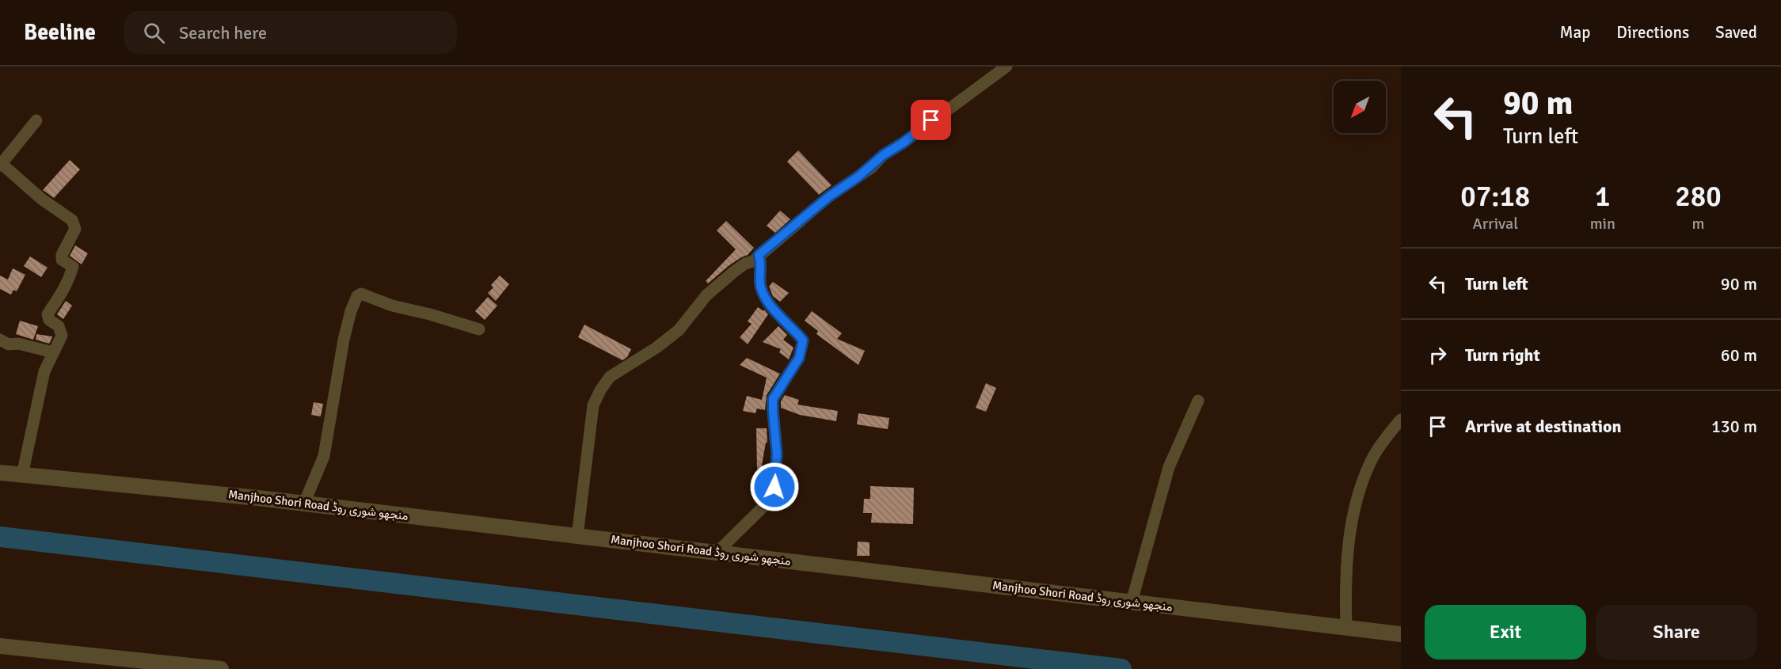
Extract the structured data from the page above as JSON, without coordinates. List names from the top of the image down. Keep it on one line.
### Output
{"streets":{"street":["Manjhoo Shori Road منجھو شوری روڈ"]},"north":"bottom left","page":{"header":"Beeline","search":"Search here","nav":["Map","Directions","Saved"],"turn":["90 m","Turn left"],"eta":["07:18","Arrival","1","min","280","m"],"list":[{"name":"Turn left","value":"90 m"},{"name":"Turn right","value":"60 m"},{"name":"Arrive at destination","value":"130 m"}],"buttons":["Exit","Share"]}}
